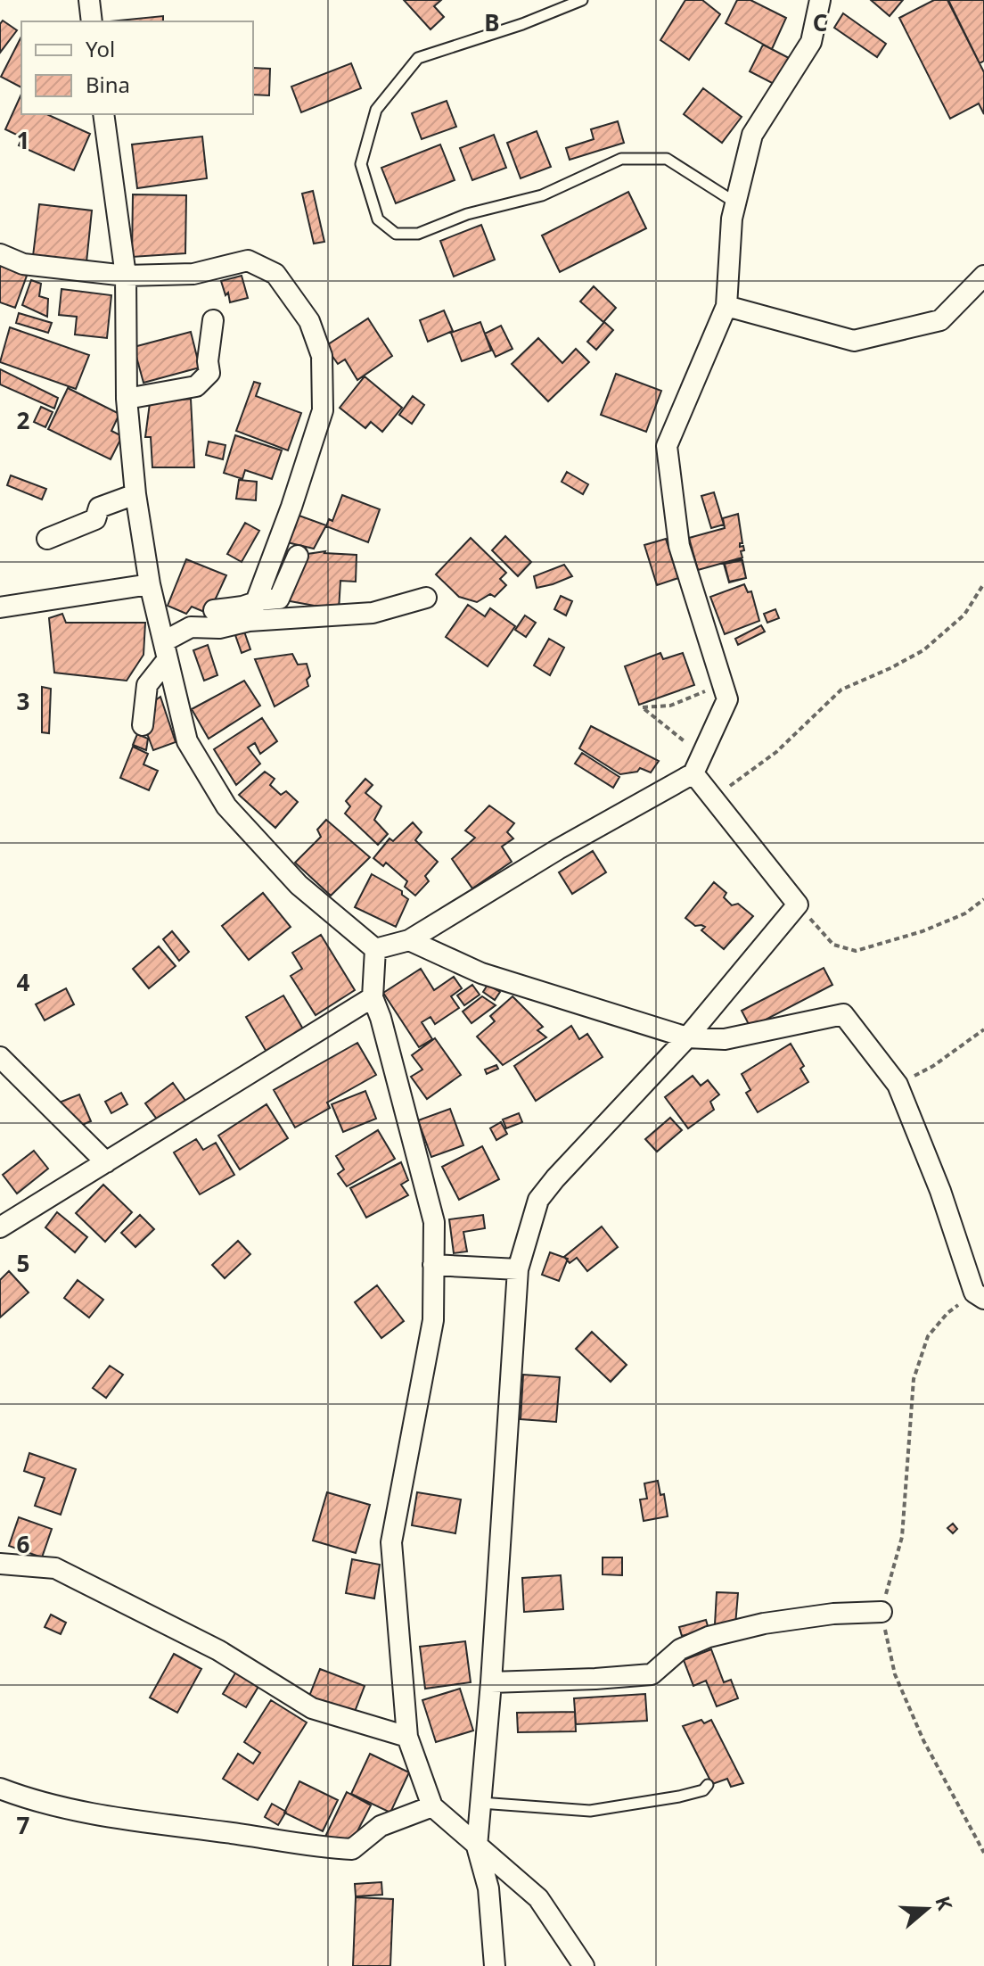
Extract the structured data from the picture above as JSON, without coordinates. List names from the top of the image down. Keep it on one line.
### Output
{"legend":["Yol","Bina"],"north":"right","grid":{"columns":["B","C"],"rows":["1","2","3","4","5","6","7"]}}
